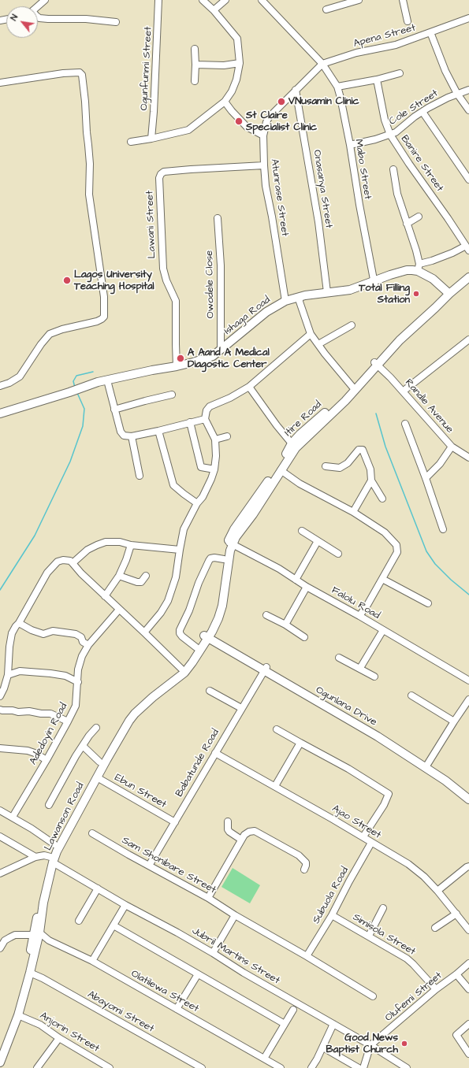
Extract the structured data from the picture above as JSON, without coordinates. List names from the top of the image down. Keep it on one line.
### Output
{"streets":{"main road":["Ishaga Road","Itire Road","Ogunlana Drive","Lawanson Road"],"street":["Apena Street","Ogunfunmi Street","Cole Street","Banire Street","Mabo Street","Onasanya Street","Atunrase Street","Lawani Street","Owodele Close","Randle Avenue","Falolu Road","Adedoyin Road","Babatunde Road","Ebun Street","Ajao Street","Sam Shonibare Street","Subuola Road","Simisola Street","Jubril Martins Street","Olatilewa Street","Olufemi Street","Abayomi Street","Anjorin Street"]},"crossings":[["Apena Street","Mabo Street"],["Apena Street","Atunrase Street"],["Cole Street","Banire Street"],["Cole Street","Mabo Street"],["Mabo Street","Atunrase Street"],["Mabo Street","Ishaga Road"],["Onasanya Street","Atunrase Street"],["Onasanya Street","Ishaga Road"],["Atunrase Street","Lawani Street"],["Atunrase Street","Ishaga Road"],["Lawani Street","Ishaga Road"],["Owodele Close","Ishaga Road"],["Ishaga Road","Itire Road"],["Randle Avenue","Itire Road"],["Itire Road","Falolu Road"],["Itire Road","Ogunlana Drive"],["Itire Road","Lawanson Road"],["Ogunlana Drive","Babatunde Road"],["Ogunlana Drive","Lawanson Road"],["Babatunde Road","Ebun Street"],["Babatunde Road","Ajao Street"],["Babatunde Road","Sam Shonibare Street"],["Ebun Street","Lawanson Road"],["Lawanson Road","Jubril Martins Street"],["Lawanson Road","Olatilewa Street"],["Lawanson Road","Abayomi Street"],["Lawanson Road","Anjorin Street"],["Ajao Street","Subuola Road"],["Sam Shonibare Street","Subuola Road"],["Subuola Road","Simisola Street"],["Simisola Street","Olufemi Street"],["Jubril Martins Street","Olufemi Street"]],"places":["VNusamin Clinic","St Claire Specialist Clinic","Lagos University Teaching Hospital","Total Filling Station","A Aand A Medical Diagostic Center","Good News Baptist Church"],"north":"top left"}
